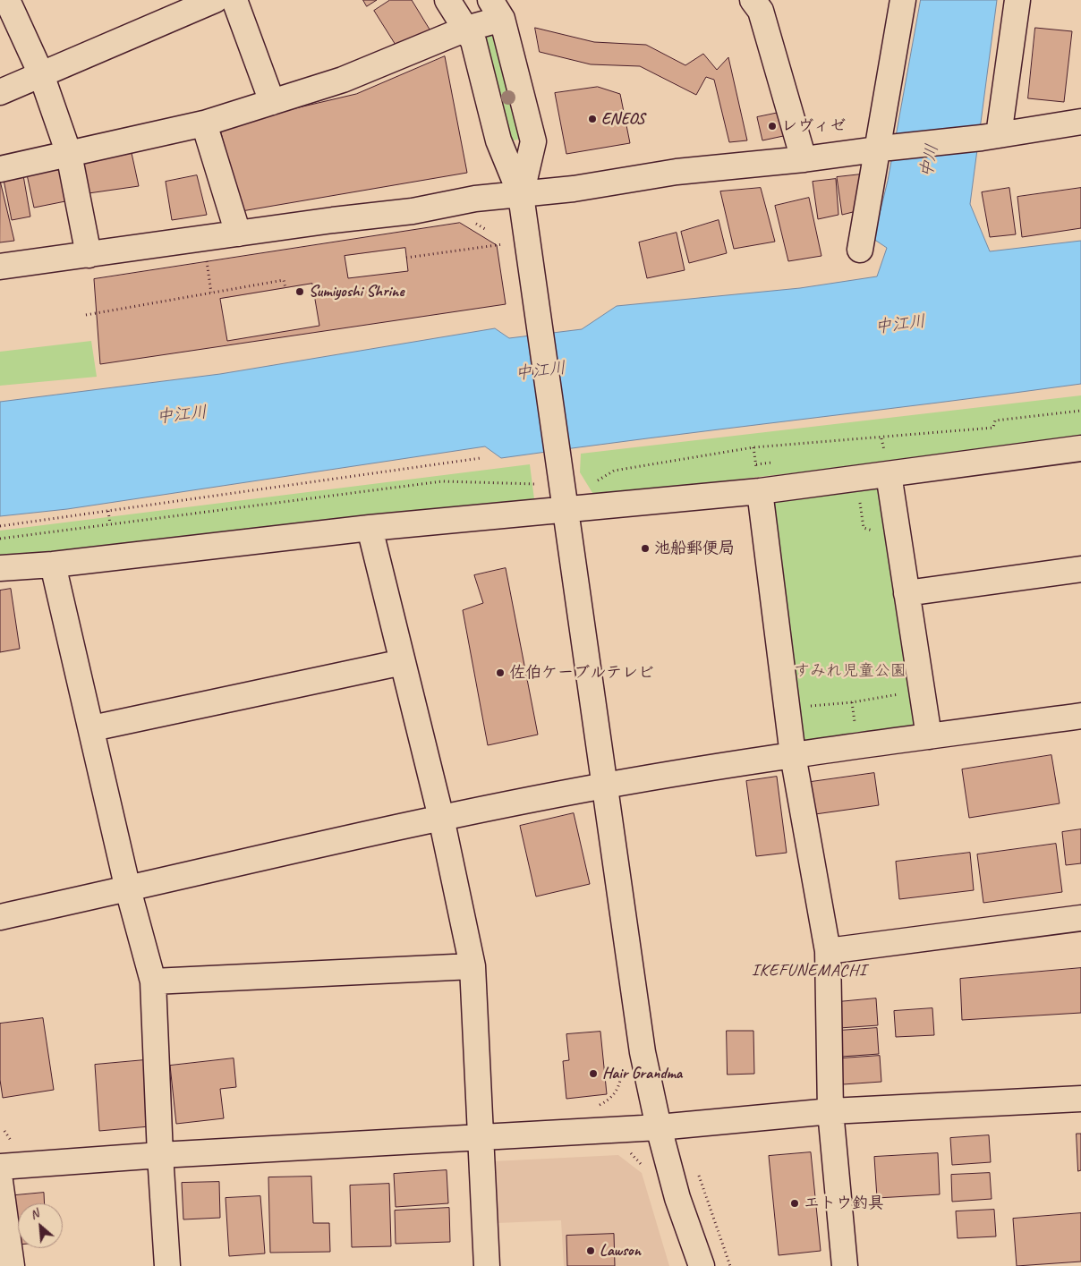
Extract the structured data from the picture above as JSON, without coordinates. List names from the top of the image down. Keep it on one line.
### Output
{"districts":["IKEFUNEMACHI"],"water":["中川","中江川"],"parks":["すみれ児童公園"],"places":["ENEOS","レヴィゼ","Sumiyoshi Shrine","池船郵便局","佐伯ケーブルテレビ","Hair Grandma","エトウ釣具","Lawson"],"north":"top left"}
